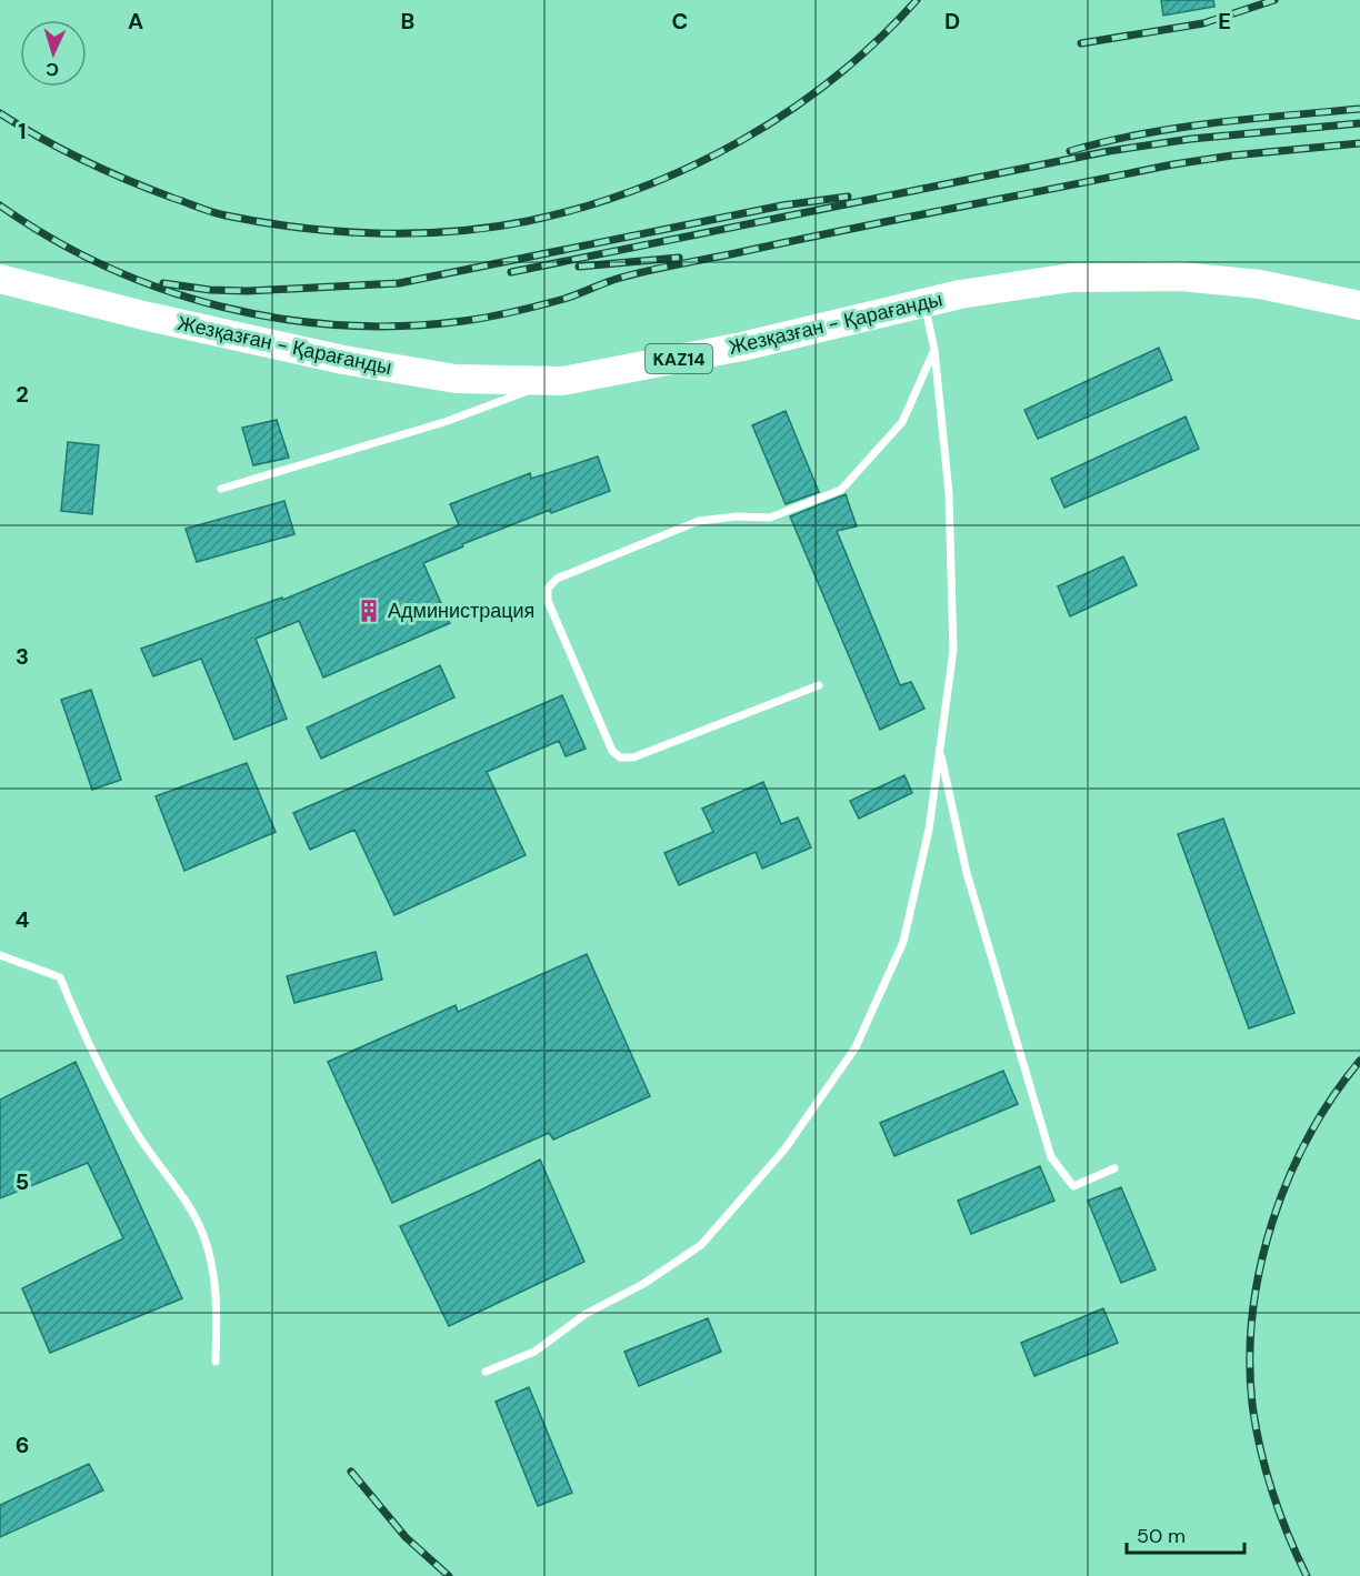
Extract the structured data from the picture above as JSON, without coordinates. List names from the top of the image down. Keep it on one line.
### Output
{"streets":{"highway":["Жезқазған - Қарағанды","KAZ14"]},"places":{"building":["Администрация"]},"scale_bar":"50 m","north":"bottom","grid":{"columns":["A","B","C","D","E"],"rows":["1","2","3","4","5","6"]}}
